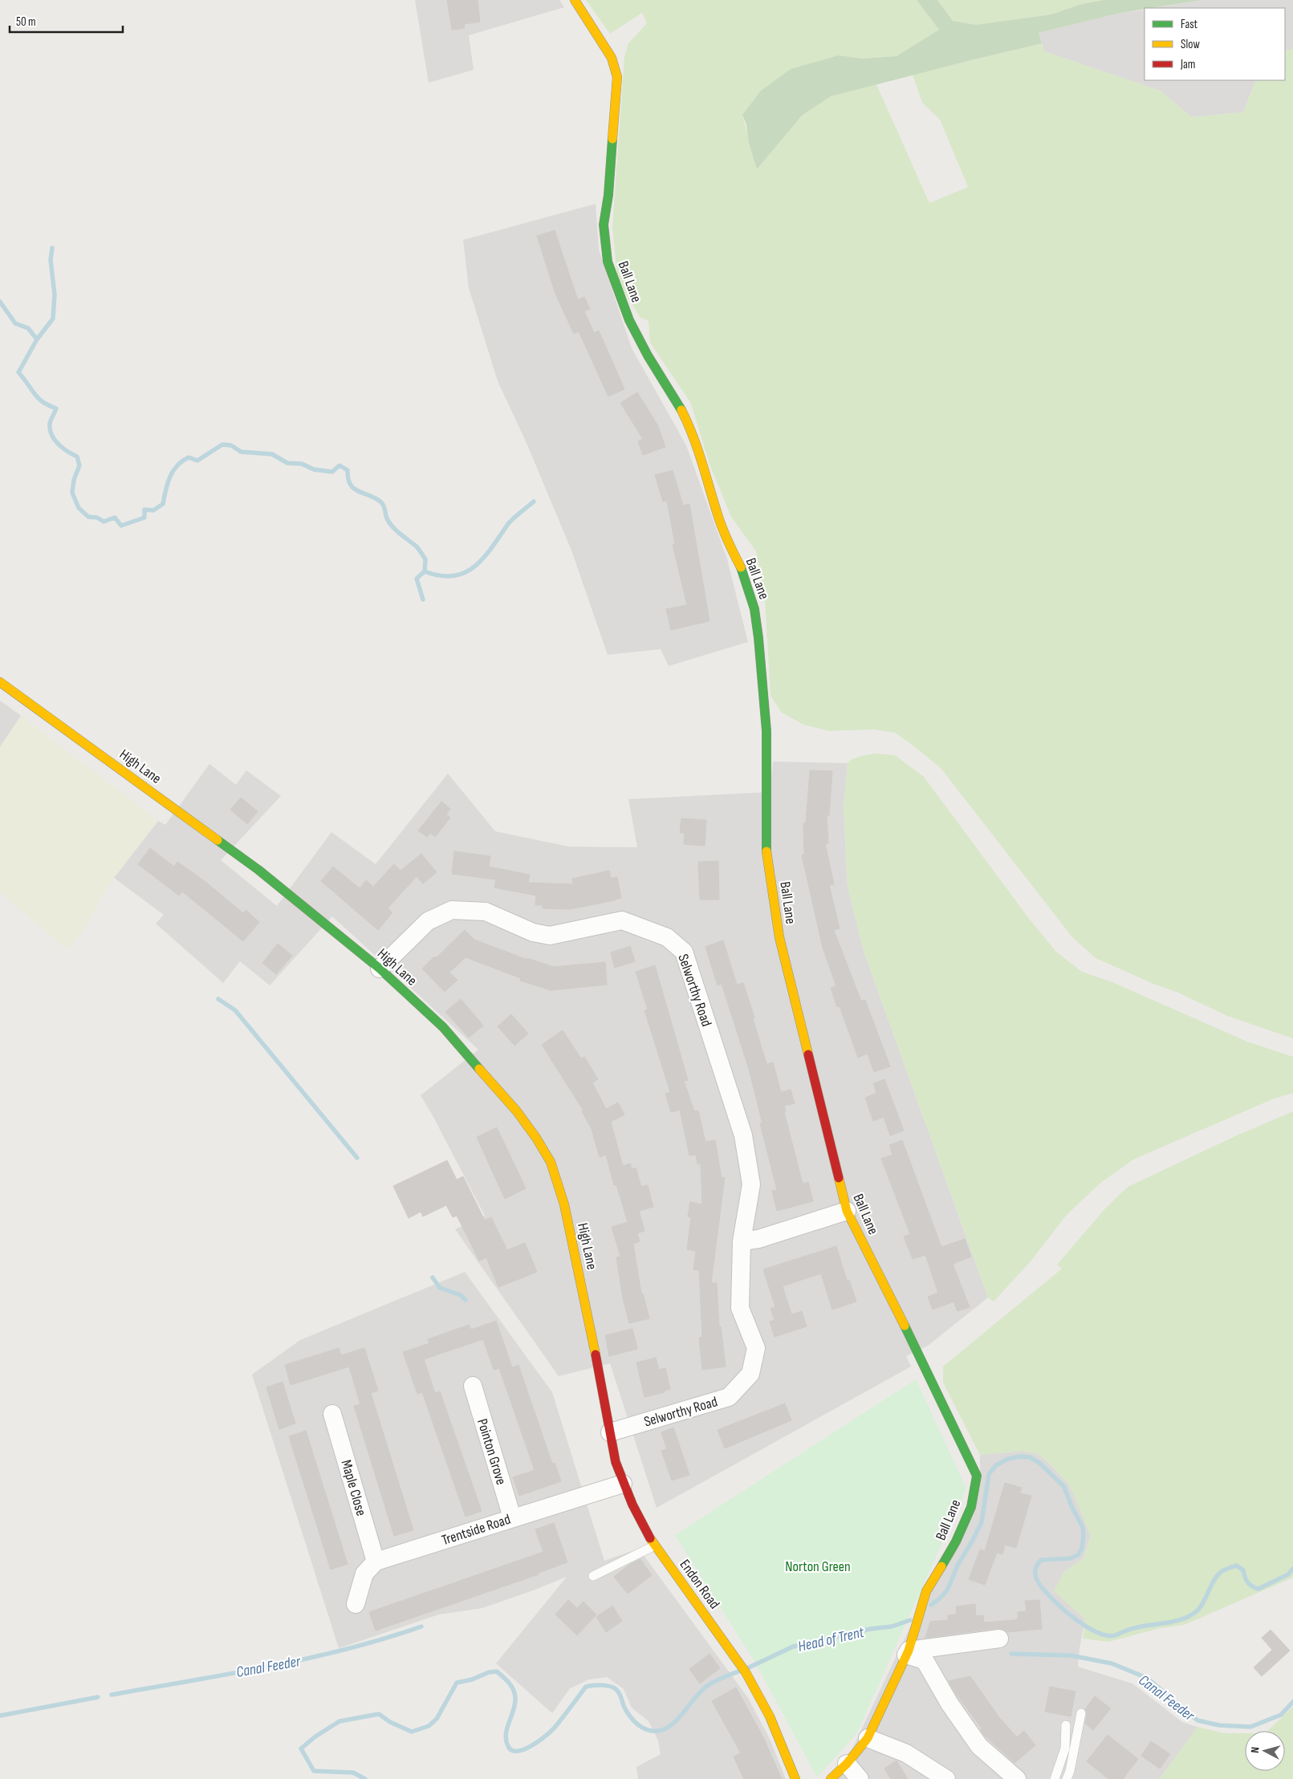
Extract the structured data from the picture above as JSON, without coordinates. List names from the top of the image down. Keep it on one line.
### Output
{"streets":{"street":["Ball Lane","High Lane","Selworthy Road","Pointon Grove","Maple Close","Trentside Road","Endon Road"]},"crossings":[["High Lane","Selworthy Road"],["High Lane","Endon Road"],["Selworthy Road","Endon Road"],["Pointon Grove","Trentside Road"],["Maple Close","Trentside Road"],["Trentside Road","Endon Road"]],"water":["Head of Trent","Canal Feeder"],"parks":["Norton Green"],"legend":["Fast","Slow","Jam"],"scale_bar":"50 m","north":"left"}
